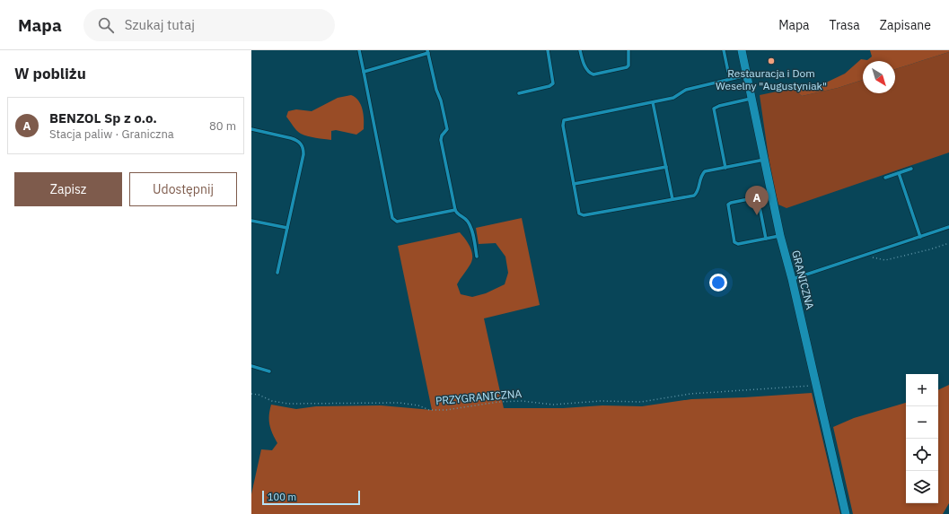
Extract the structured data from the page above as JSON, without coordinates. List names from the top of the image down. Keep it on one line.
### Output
{"streets":{"street":["GRANICZNA"],"path":["PRZYGRANICZNA"]},"crossings":[["GRANICZNA","PRZYGRANICZNA"]],"places":["Restauracja i Dom Weselny \"Augustyniak\""],"scale_bar":"100 m","north":"bottom right","page":{"header":"Mapa","search":"Szukaj tutaj","nav":["Mapa","Trasa","Zapisane"],"heading":"W pobliżu","list":[{"mark":"A","name":"BENZOL Sp z o.o.","note":"Stacja paliw · Graniczna","value":"80 m"}],"buttons":["Zapisz","Udostępnij"],"pins":"A","map_buttons":["+","−"],"scale":"100 m"}}
